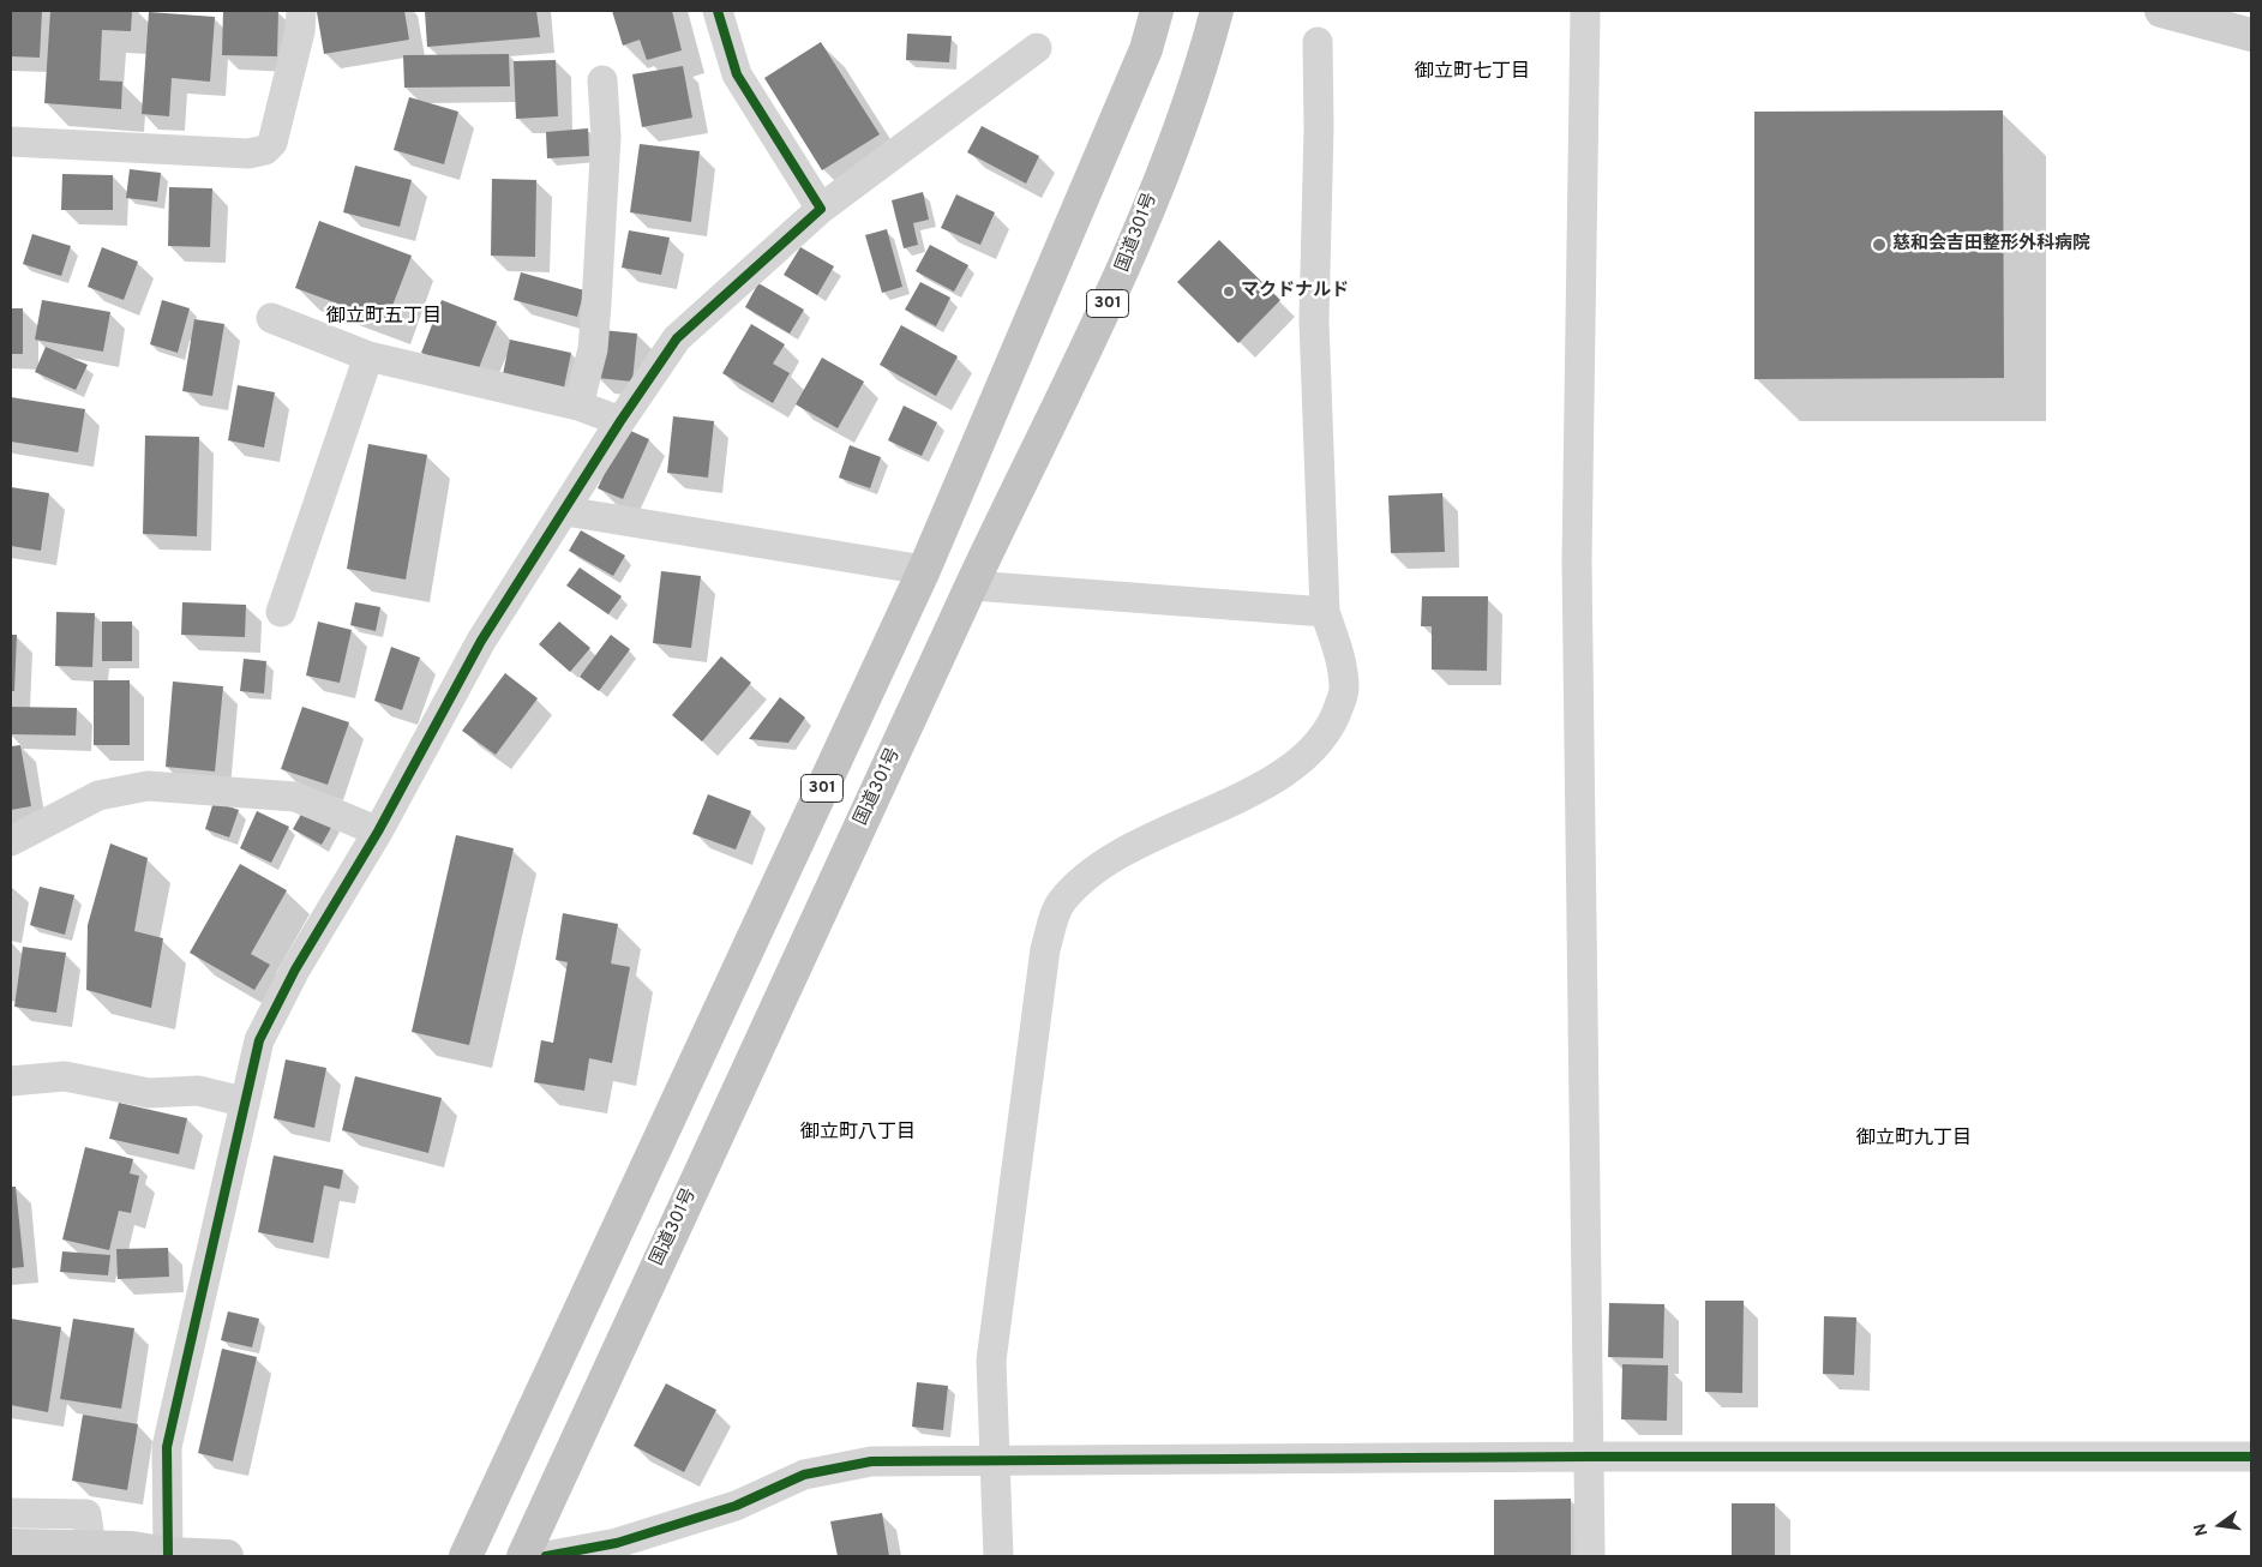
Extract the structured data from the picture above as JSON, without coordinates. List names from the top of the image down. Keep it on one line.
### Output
{"streets":{"highway":["国道301号","301"]},"districts":["御立町七丁目","御立町五丁目","御立町八丁目","御立町九丁目"],"places":["慈和会吉田整形外科病院","マクドナルド"],"north":"left"}
